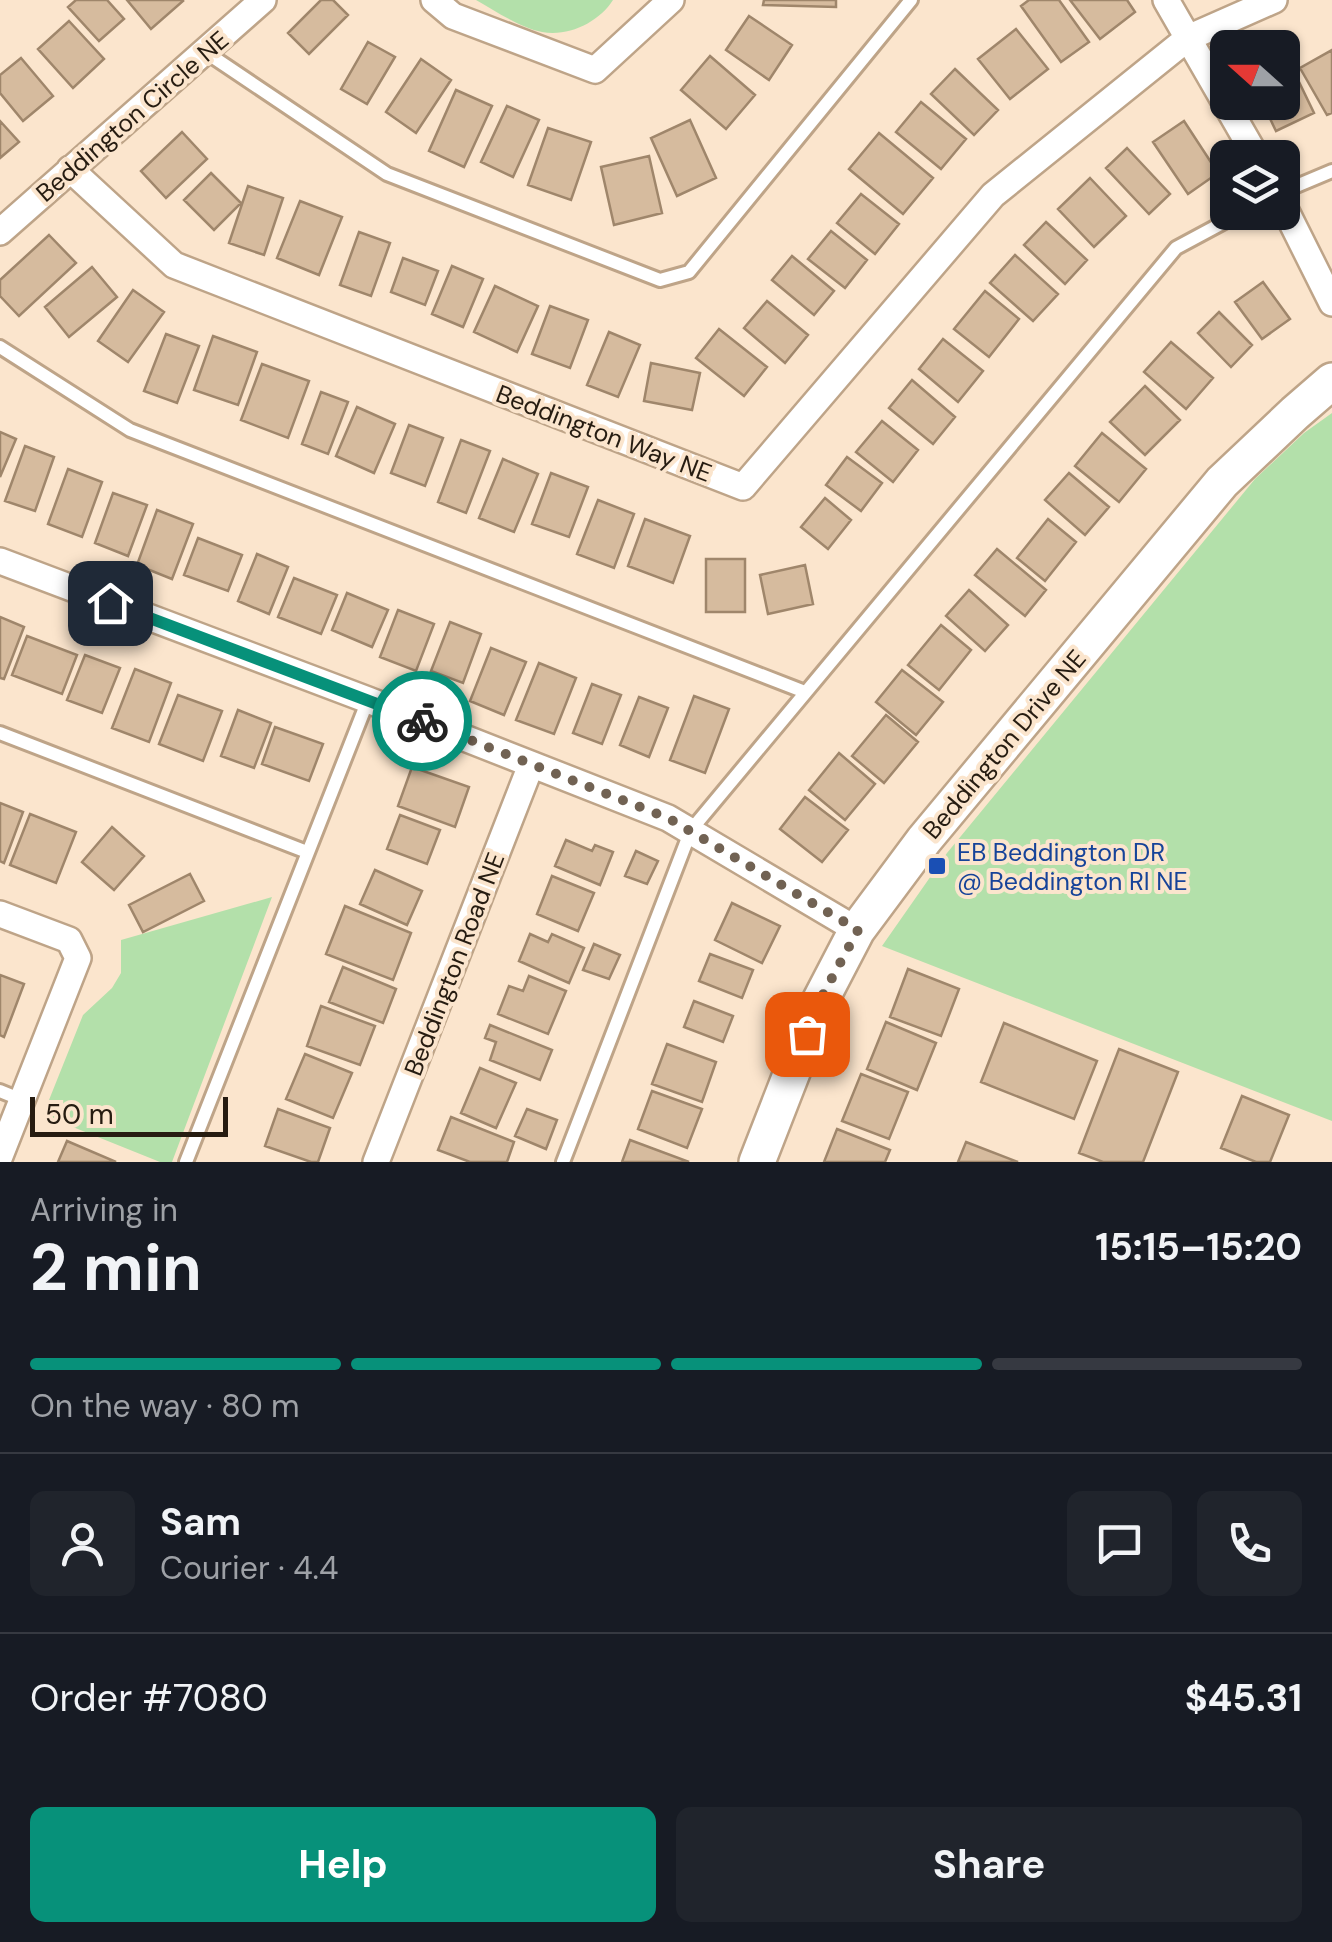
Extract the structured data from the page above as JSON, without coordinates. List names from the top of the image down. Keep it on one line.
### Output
{"streets":{"street":["Beddington Circle NE","Beddington Way NE","Beddington Drive NE","Beddington Road NE"]},"crossings":[["Beddington Circle NE","Beddington Way NE"]],"places":{"transit":["EB Beddington DR @ Beddington RI NE"]},"scale_bar":"50 m","north":"left","page":{"scale":"50 m","heading":["2 min","Arriving in","15:15–15:20"],"panel":["Sam","Courier · 4.4","Order #7080","$45.31"],"bar":"On the way · 80 m","buttons":["Help","Share"]}}
